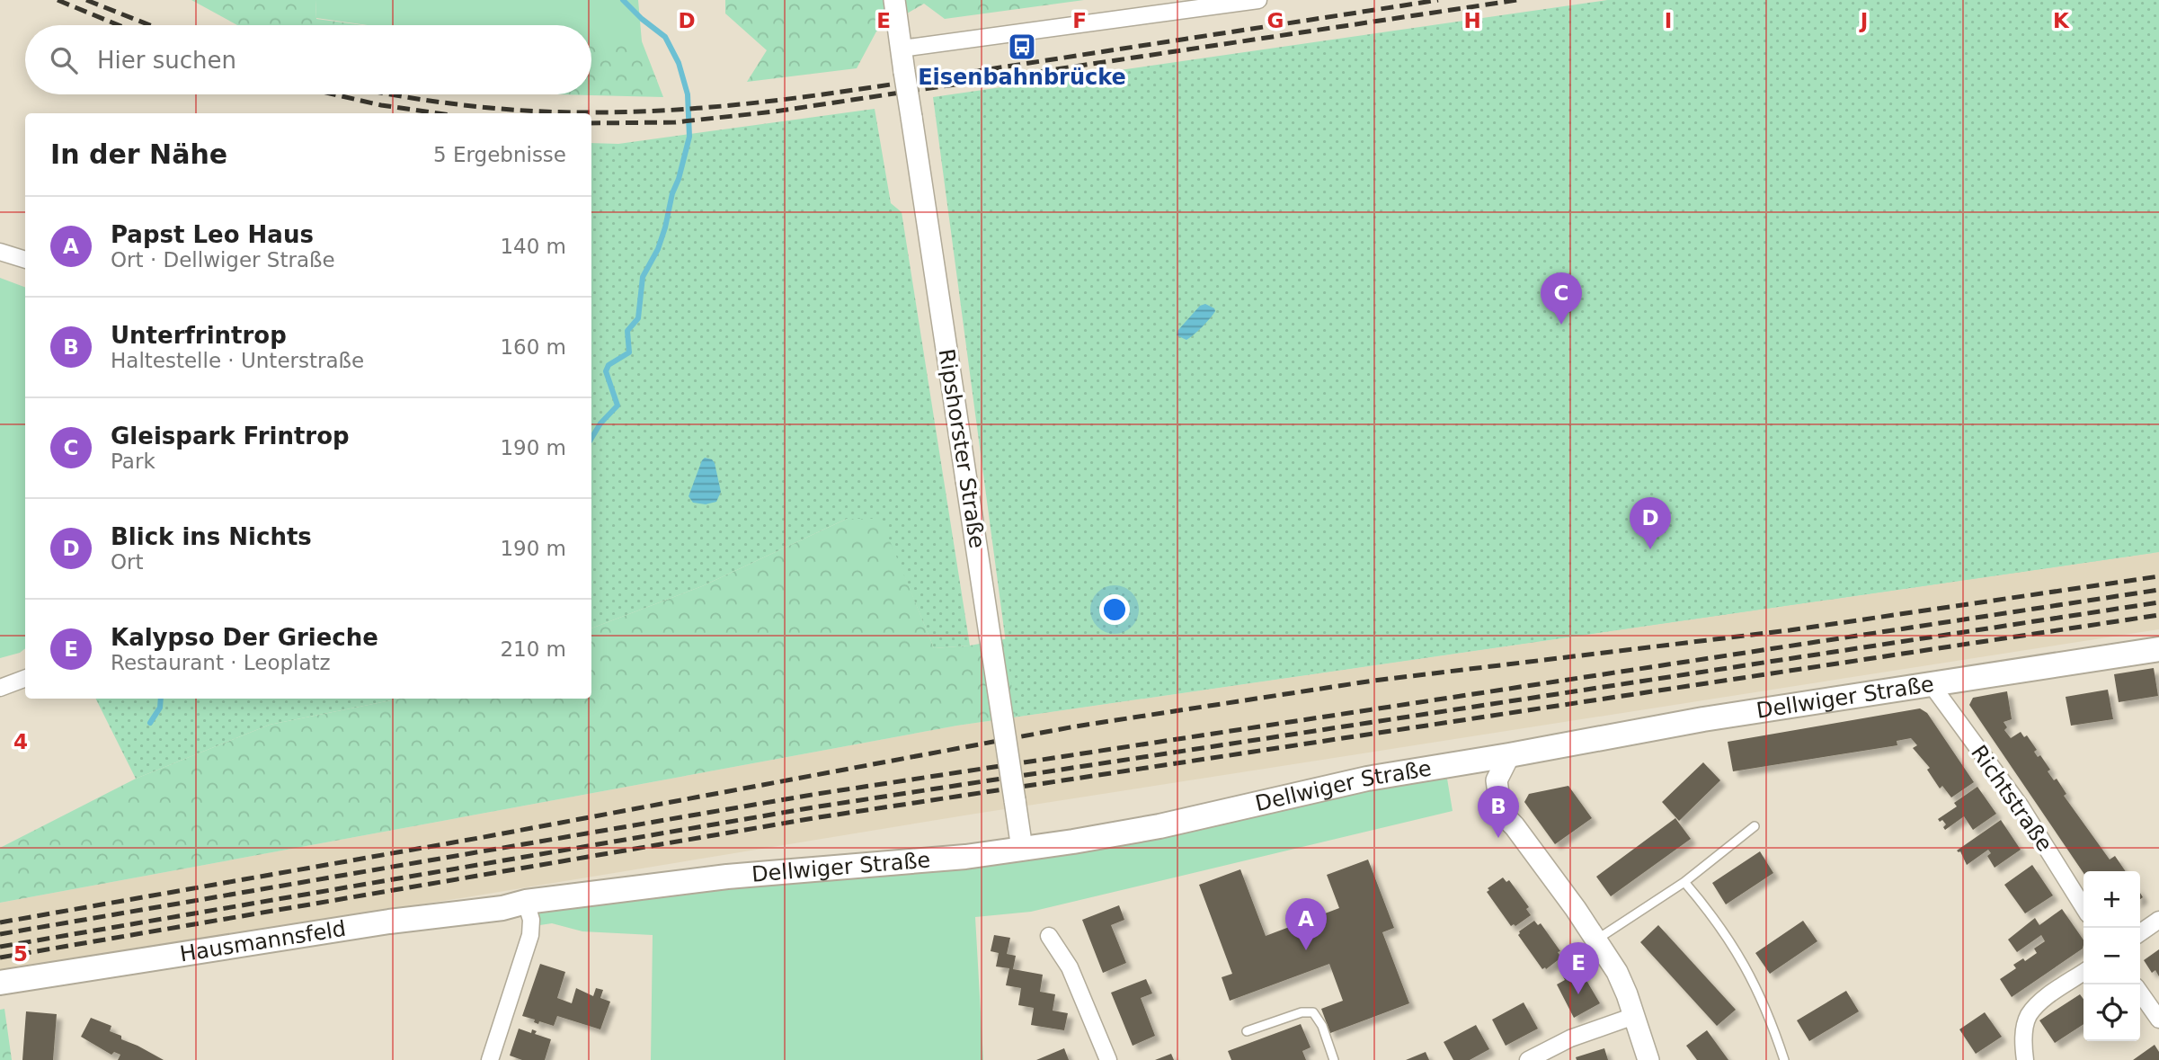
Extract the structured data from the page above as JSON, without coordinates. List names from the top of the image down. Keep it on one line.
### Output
{"streets":{"main road":["Dellwiger Straße","Hausmannsfeld"],"street":["Ripshorster Straße","Richtstraße"]},"crossings":[["Ripshorster Straße","Dellwiger Straße"],["Dellwiger Straße","Richtstraße"],["Dellwiger Straße","Hausmannsfeld"]],"places":{"bus stop":["Eisenbahnbrücke"]},"page":{"search":"Hier suchen","heading":["In der Nähe","5 Ergebnisse"],"list":[{"mark":"A","name":"Papst Leo Haus","note":"Ort · Dellwiger Straße","value":"140 m"},{"mark":"B","name":"Unterfrintrop","note":"Haltestelle · Unterstraße","value":"160 m"},{"mark":"C","name":"Gleispark Frintrop","note":"Park","value":"190 m"},{"mark":"D","name":"Blick ins Nichts","note":"Ort","value":"190 m"},{"mark":"E","name":"Kalypso Der Grieche","note":"Restaurant · Leoplatz","value":"210 m"}],"pins":["C","D","B","A","E"],"map_buttons":["+","−"]},"grid":{"columns":["D","E","F","G","H","I","J","K"],"rows":["4","5"]}}
